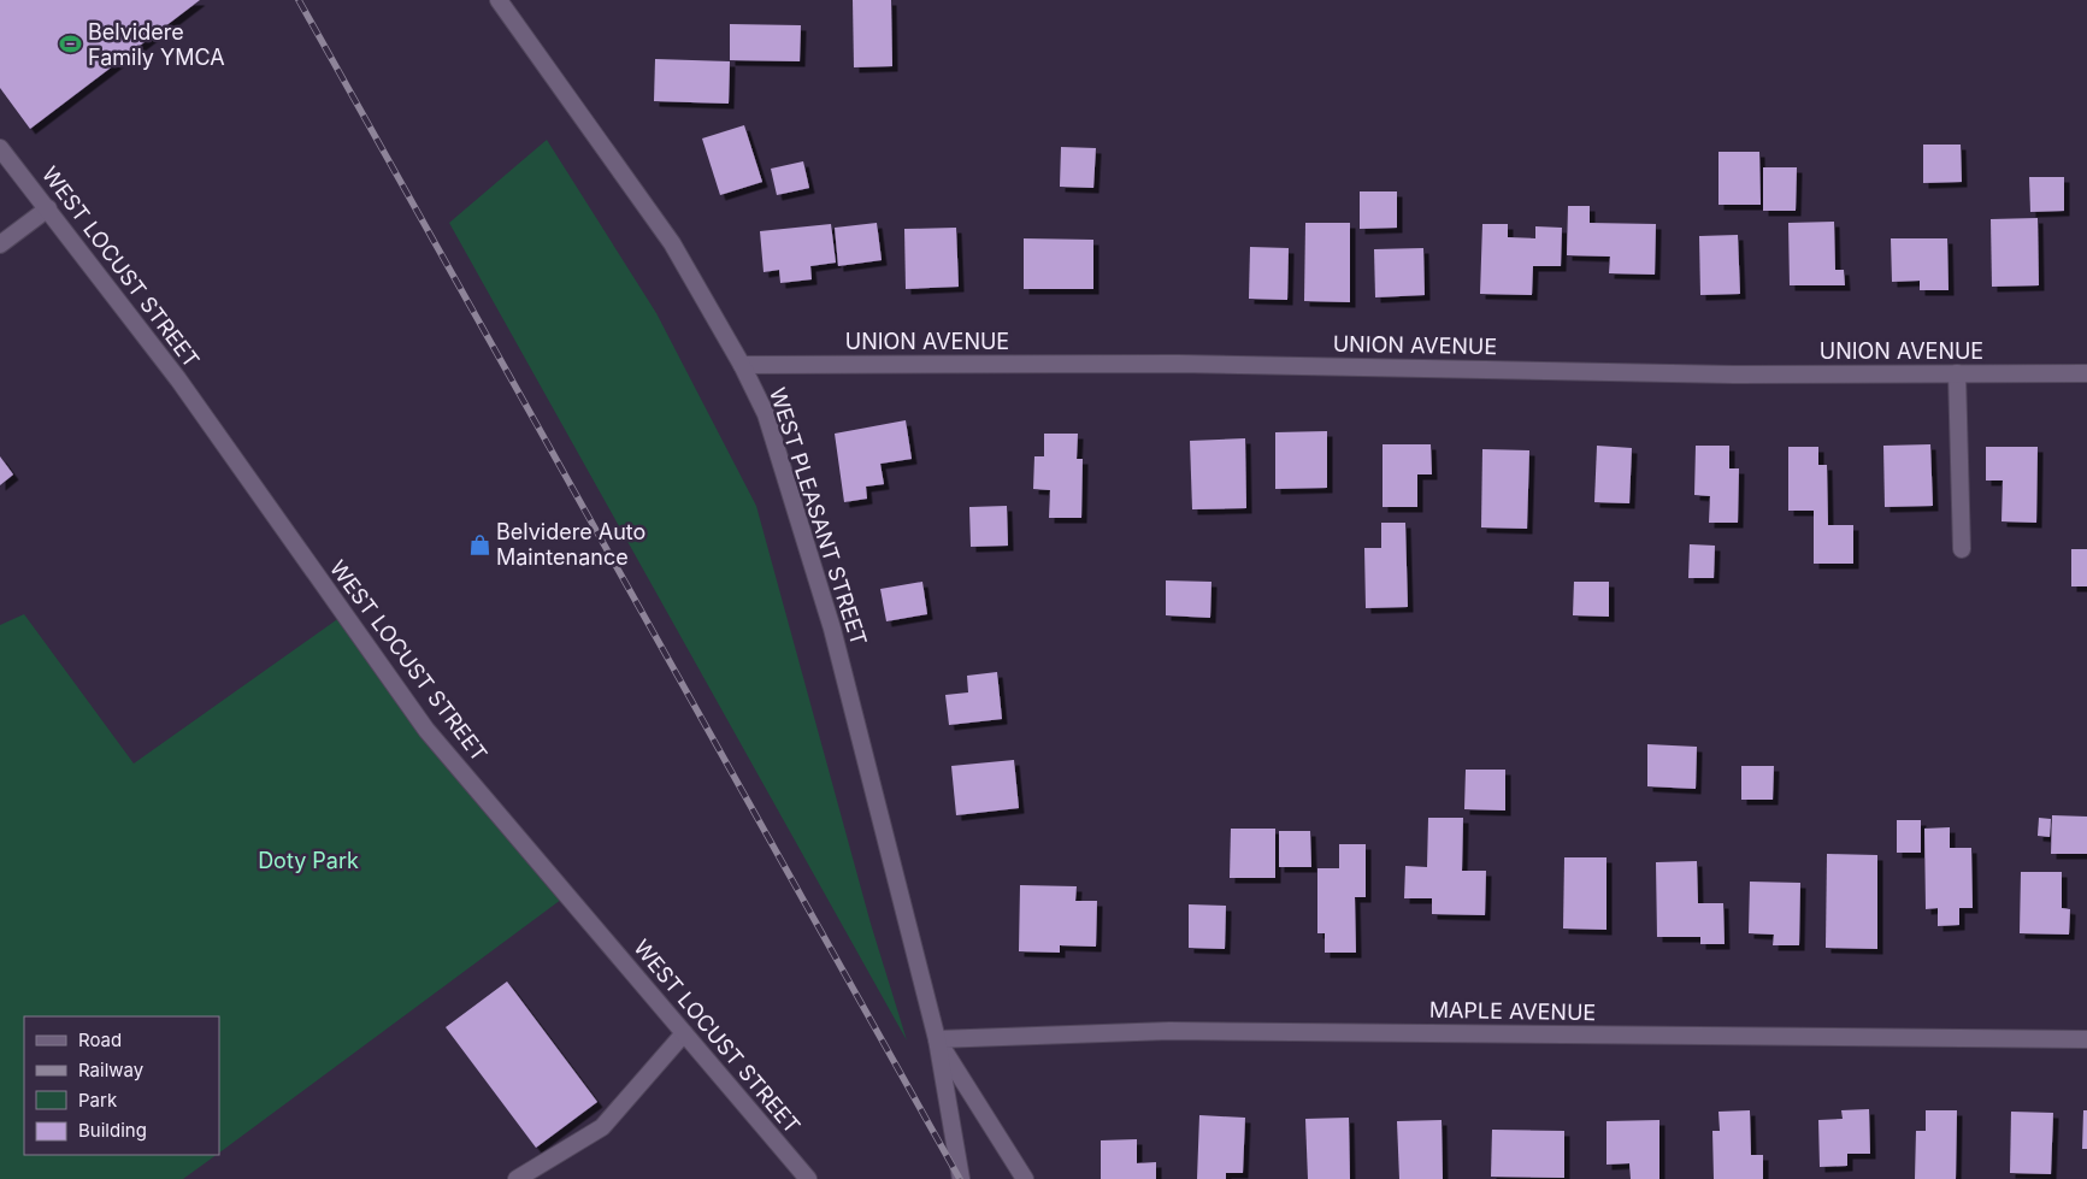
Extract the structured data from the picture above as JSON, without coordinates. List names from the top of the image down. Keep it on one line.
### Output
{"streets":{"street":["WEST LOCUST STREET","UNION AVENUE","WEST PLEASANT STREET","MAPLE AVENUE"]},"crossings":[["UNION AVENUE","WEST PLEASANT STREET"],["WEST PLEASANT STREET","MAPLE AVENUE"]],"parks":["Doty Park"],"places":{"sports":["Belvidere Family YMCA"],"shop":["Belvidere Auto Maintenance"]},"legend":["Road","Railway","Park","Building"]}
